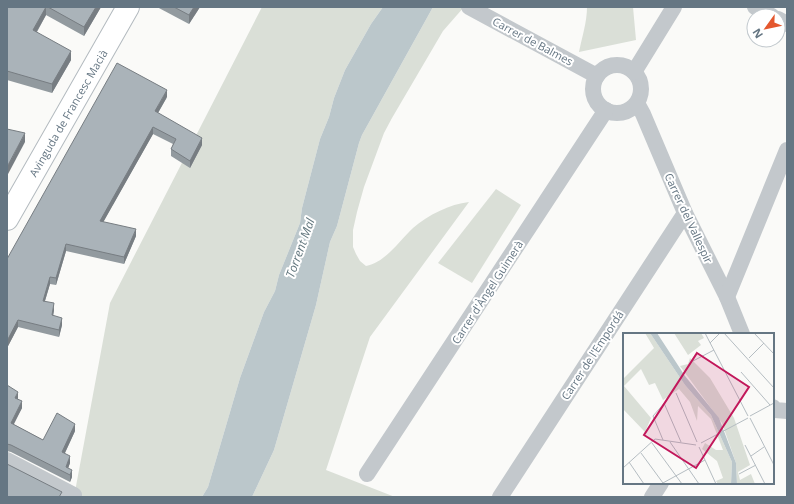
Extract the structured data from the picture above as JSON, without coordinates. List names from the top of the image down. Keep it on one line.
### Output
{"streets":{"street":["Carrer de Balmes","Avinguda de Francesc Macià","Carrer del Vallespir","Carrer d'Àngel Guimerà","Carrer de l'Empordá"]},"crossings":[["Carrer de Balmes","Carrer del Vallespir"],["Carrer de Balmes","Carrer d'Àngel Guimerà"],["Carrer del Vallespir","Carrer d'Àngel Guimerà"],["Carrer del Vallespir","Carrer de l'Empordá"]],"water":["Torrent Mal"],"north":"bottom left"}
